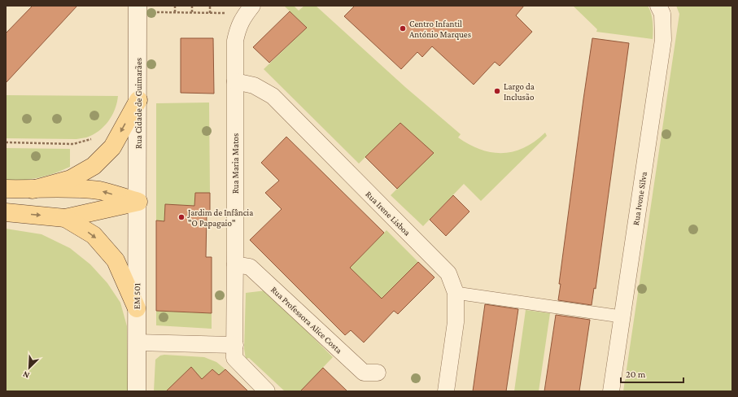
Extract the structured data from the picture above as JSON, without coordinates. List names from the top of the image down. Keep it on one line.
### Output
{"streets":{"main road":["Rua Cidade de Guimarães","EM 501"],"street":["Rua Maria Matos","Rua Ivone Silva","Rua Irene Lisboa","Rua Professora Alice Costa"]},"crossings":[["Rua Cidade de Guimarães","EM 501"],["Rua Maria Matos","Rua Irene Lisboa"],["Rua Maria Matos","Rua Professora Alice Costa"]],"places":["Centro Infantil António Marques","Largo da Inclusão","Jardim de Infância \"O Papagaio\""],"scale_bar":"20 m","north":"bottom left"}
